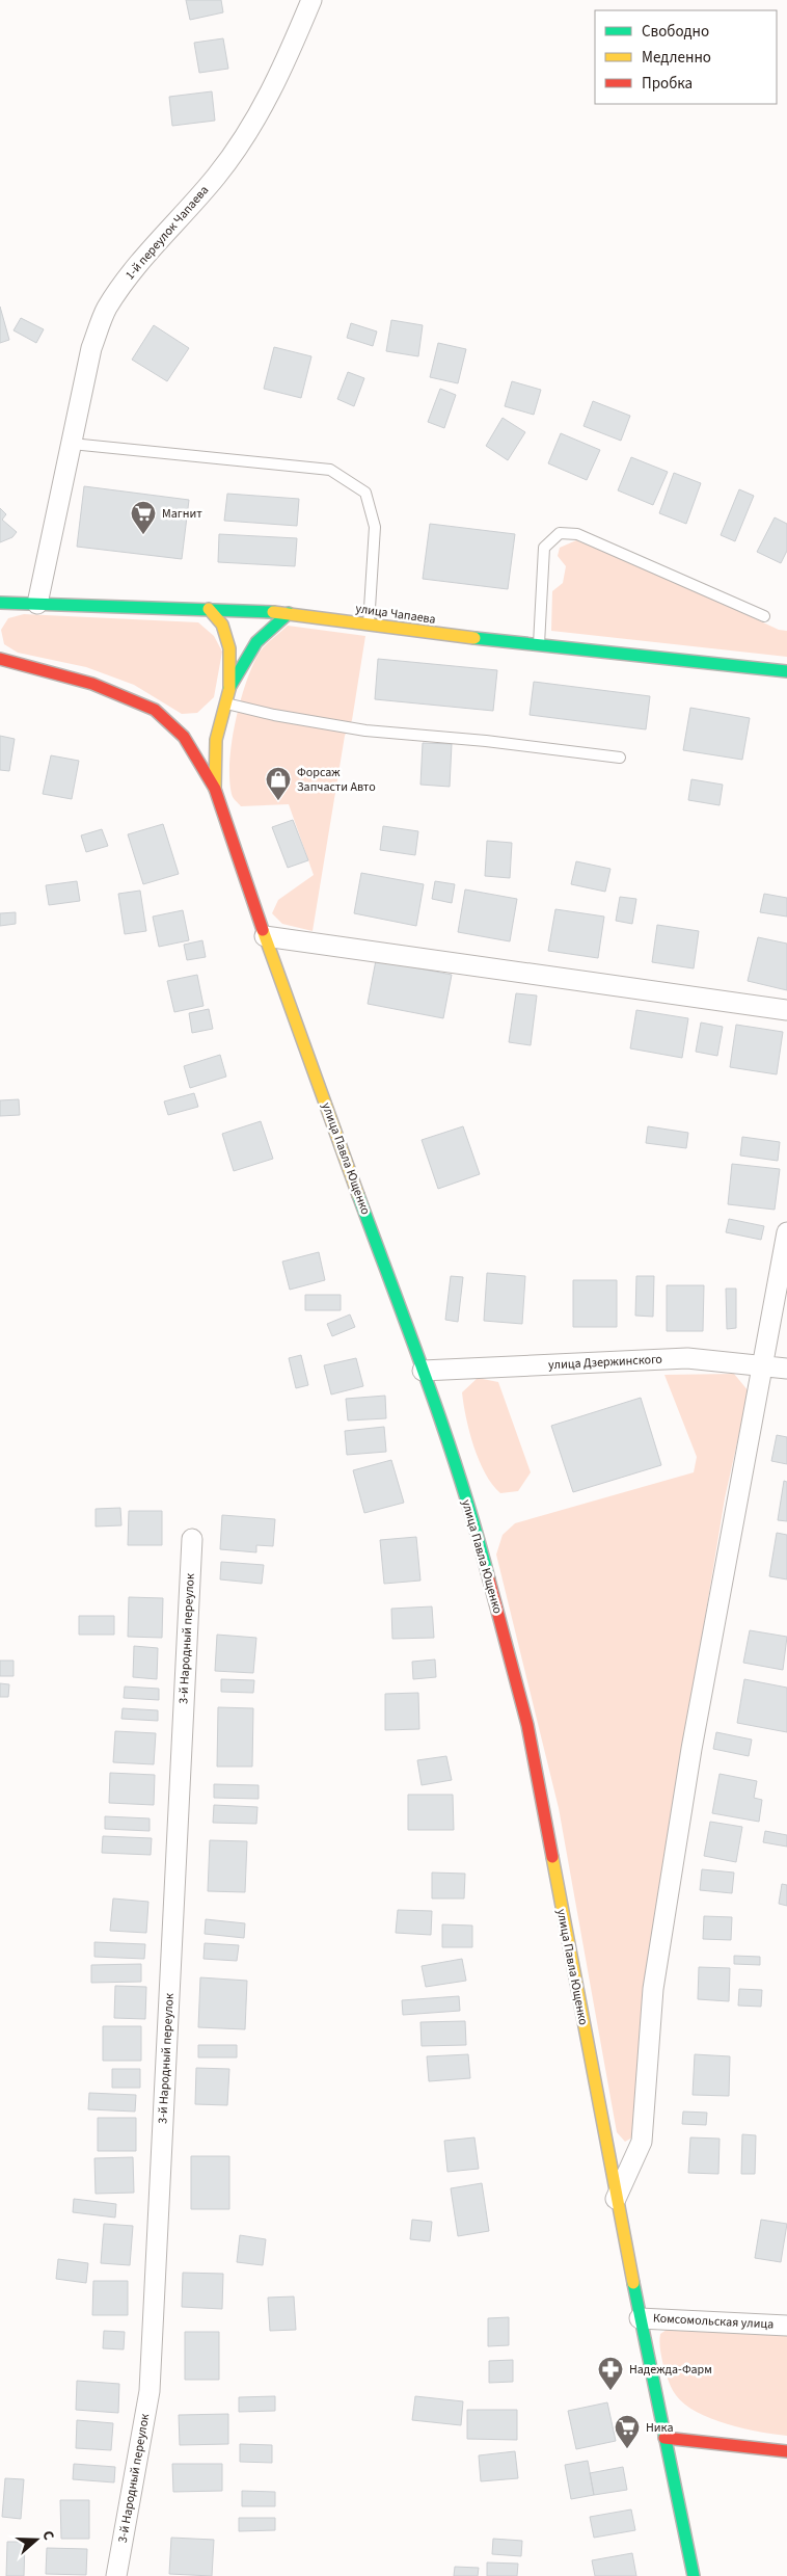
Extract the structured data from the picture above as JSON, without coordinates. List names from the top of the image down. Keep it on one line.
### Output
{"streets":{"street":["1-й переулок Чапаева","улица Чапаева","улица Павла Ющенко","улица Дзержинского","3-й Народный переулок","Комсомольская улица"]},"crossings":[["1-й переулок Чапаева","улица Чапаева"],["улица Павла Ющенко","улица Дзержинского"],["улица Павла Ющенко","Комсомольская улица"]],"places":{"supermarket":["Магнит","Ника"],"shop":["Форсаж Запчасти Авто"],"pharmacy":["Надежда-Фарм"]},"legend":["Свободно","Медленно","Пробка"],"north":"right"}
